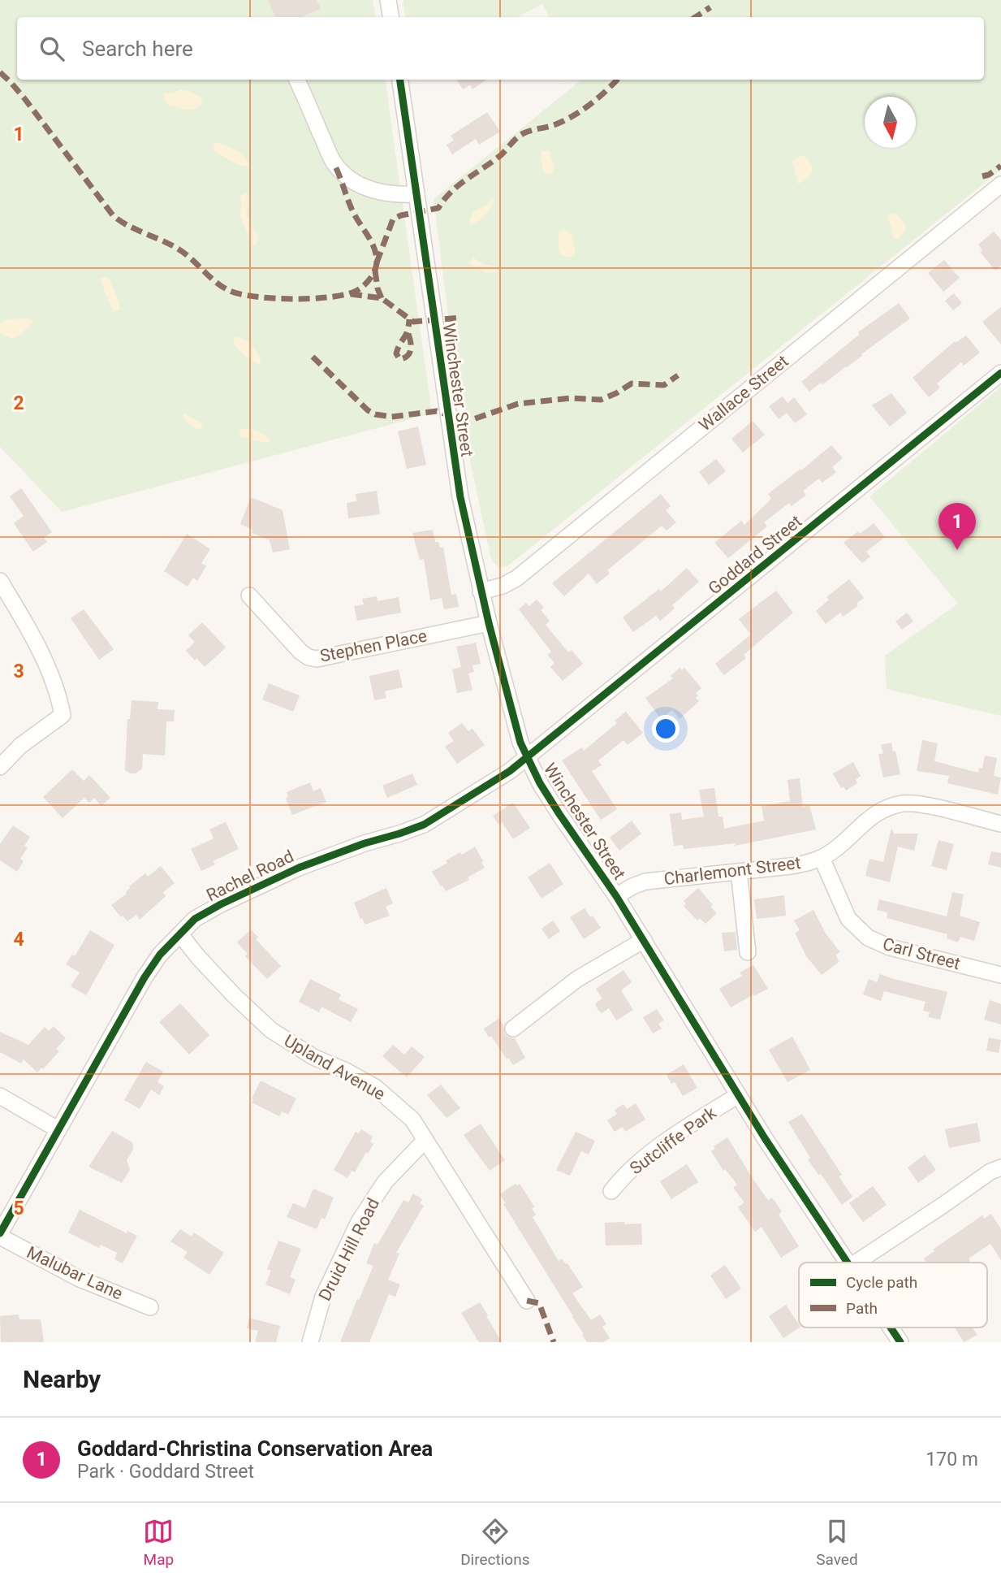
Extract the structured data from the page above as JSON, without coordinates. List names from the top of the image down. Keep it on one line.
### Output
{"streets":{"street":["Winchester Street","Wallace Street","Goddard Street","Stephen Place","Charlemont Street","Rachel Road","Carl Street","Upland Avenue","Sutcliffe Park","Druid Hill Road","Malubar Lane"]},"crossings":[["Winchester Street","Wallace Street"],["Winchester Street","Goddard Street"],["Winchester Street","Stephen Place"],["Winchester Street","Charlemont Street"],["Winchester Street","Rachel Road"],["Winchester Street","Sutcliffe Park"],["Goddard Street","Rachel Road"],["Charlemont Street","Carl Street"],["Rachel Road","Upland Avenue"],["Rachel Road","Malubar Lane"],["Upland Avenue","Druid Hill Road"]],"legend":["Cycle path","Path"],"north":"bottom","page":{"search":"Search here","pins":"1","heading":"Nearby","list":[{"mark":"1","name":"Goddard-Christina Conservation Area","note":"Park · Goddard Street","value":"170 m"}],"nav":["Map","Directions","Saved"]},"grid":{"rows":["1","2","3","4","5"]}}
